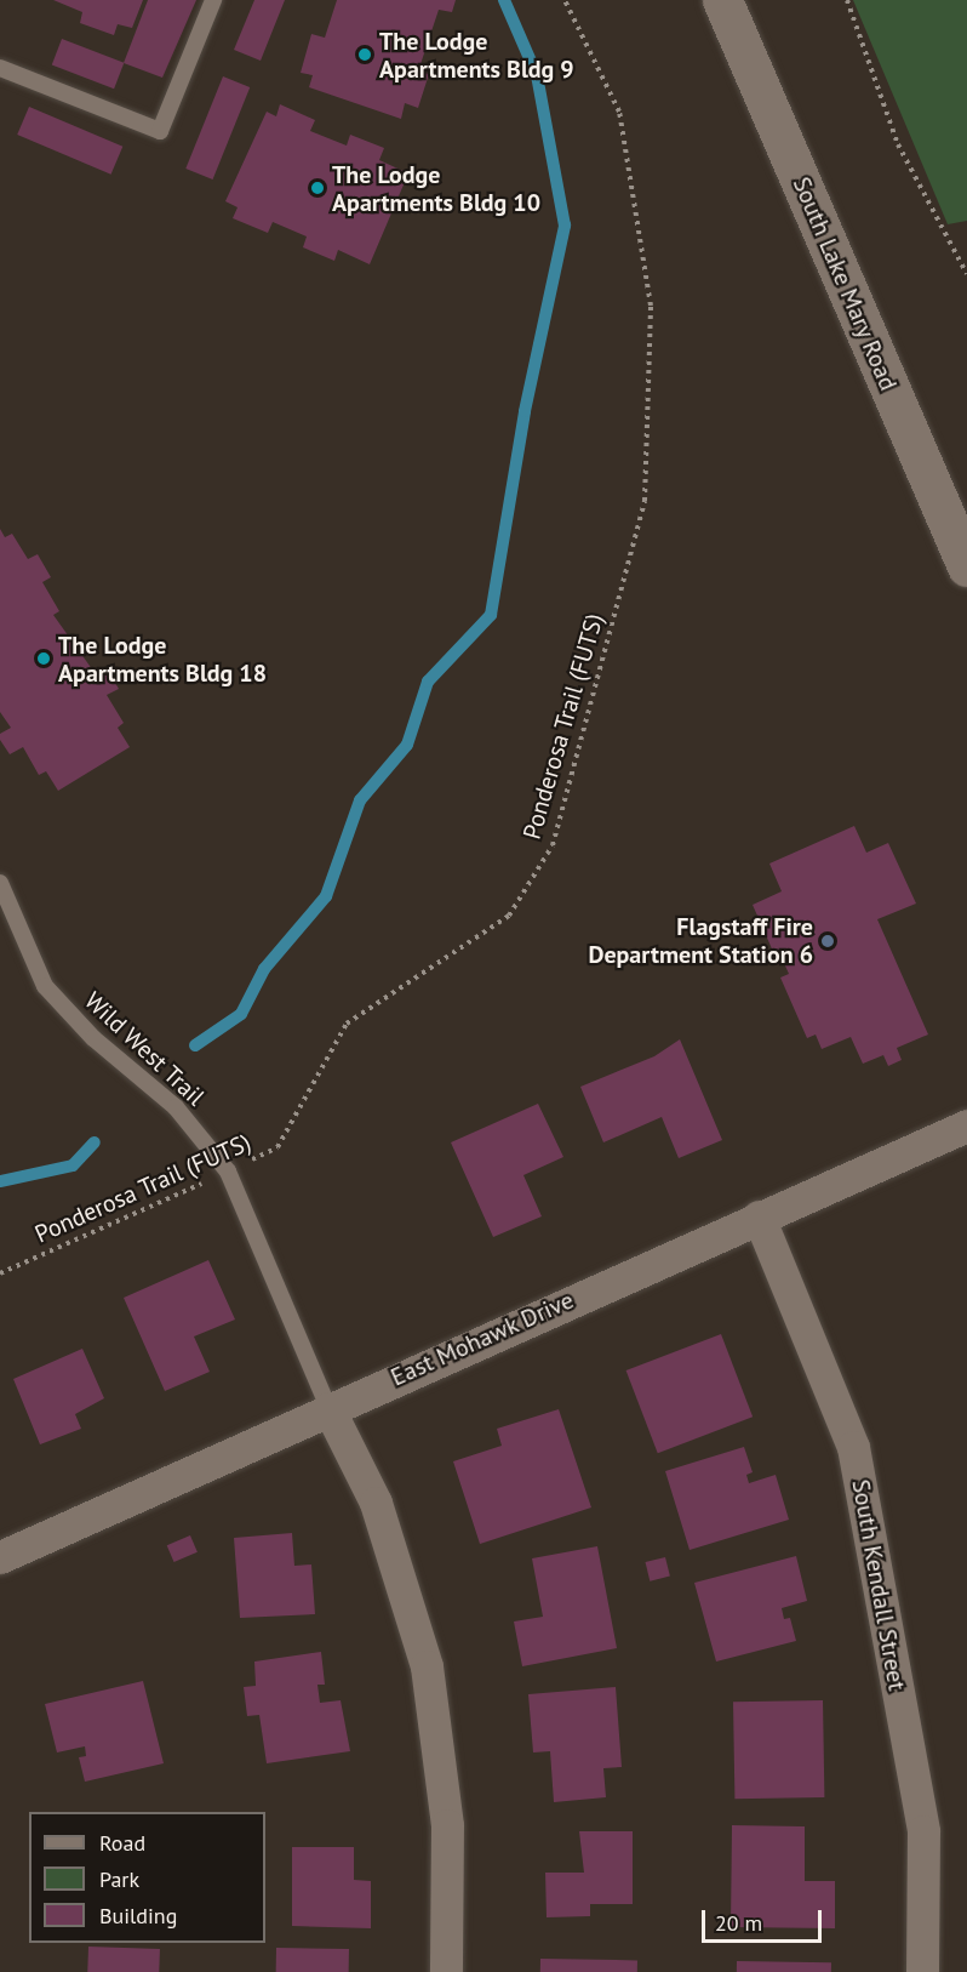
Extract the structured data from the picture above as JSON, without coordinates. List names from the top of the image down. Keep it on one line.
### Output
{"streets":{"main road":["South Lake Mary Road"],"street":["East Mohawk Drive","South Kendall Street"],"lane":["Wild West Trail"],"path":["Ponderosa Trail (FUTS)"]},"crossings":[["Ponderosa Trail (FUTS)","Wild West Trail"],["Wild West Trail","East Mohawk Drive"],["East Mohawk Drive","South Kendall Street"]],"places":["The Lodge Apartments Bldg 9","The Lodge Apartments Bldg 10","The Lodge Apartments Bldg 18","Flagstaff Fire Department Station 6"],"legend":["Road","Park","Building"],"scale_bar":"20 m"}
